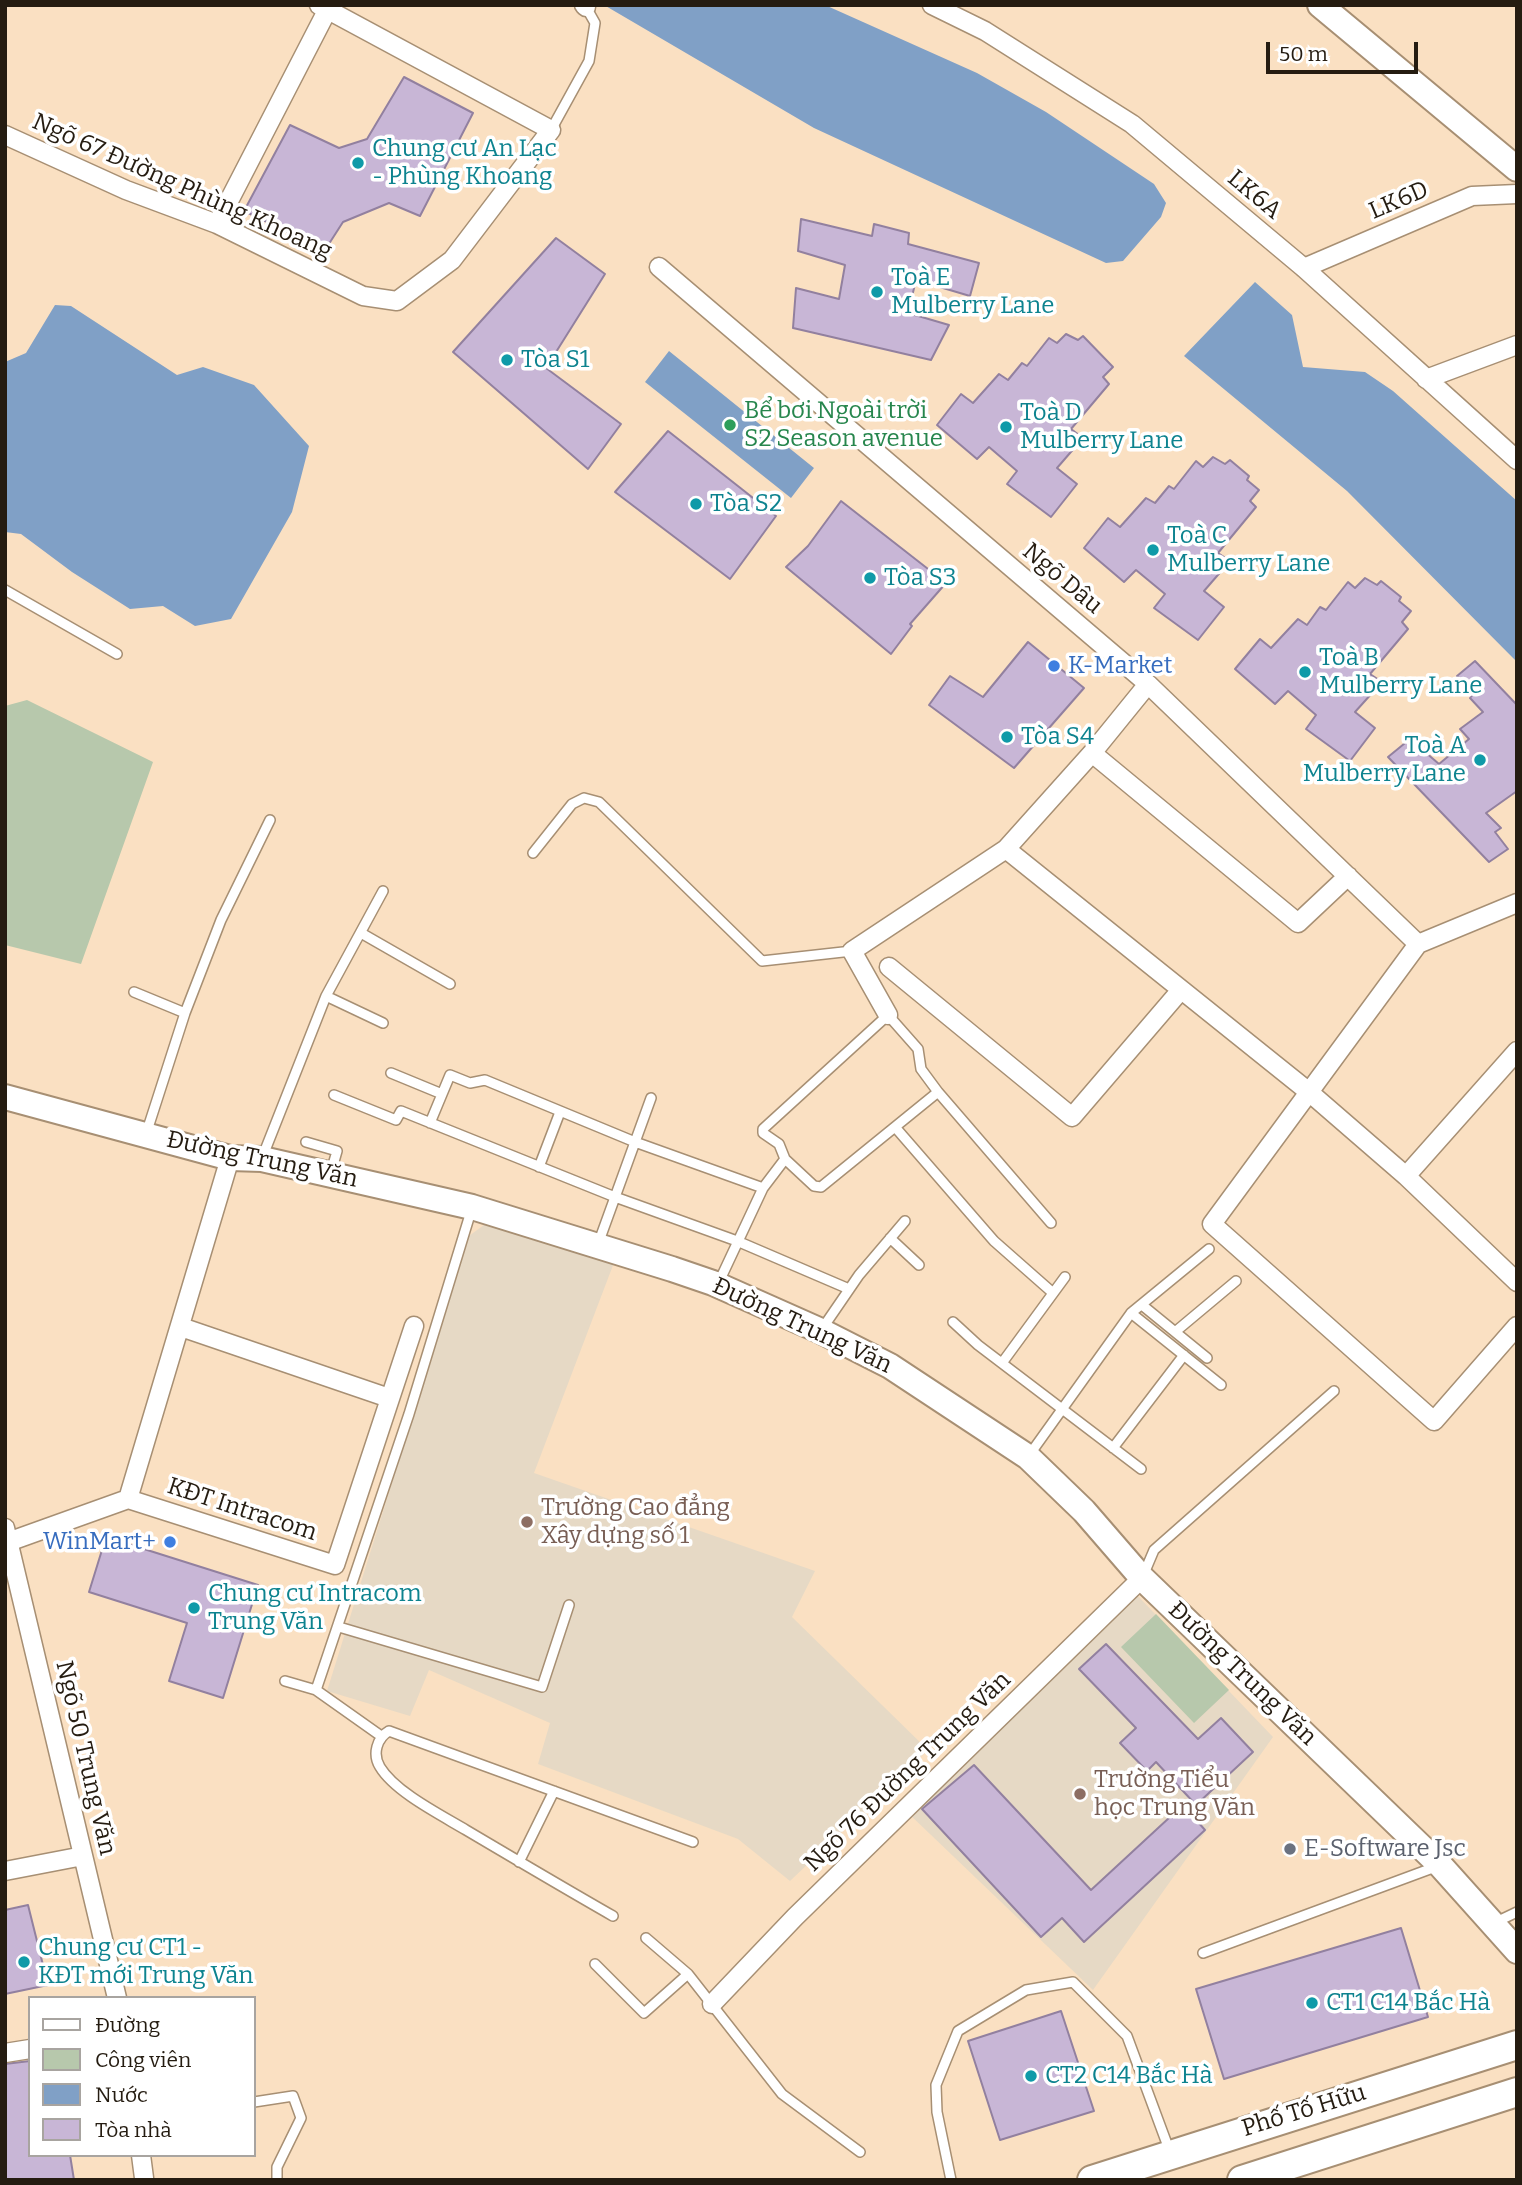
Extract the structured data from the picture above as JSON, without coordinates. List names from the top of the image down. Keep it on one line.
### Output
{"streets":{"main road":["Phố Tố Hữu"],"street":["Ngõ 67 Đường Phùng Khoang","LK6A","LK6D","Ngõ Dâu","Đường Trung Văn","KĐT Intracom","Ngõ 50 Trung Văn","Ngõ 76 Đường Trung Văn"]},"crossings":[["LK6A","LK6D"],["Đường Trung Văn","KĐT Intracom"],["Đường Trung Văn","Ngõ 76 Đường Trung Văn"],["KĐT Intracom","Ngõ 50 Trung Văn"]],"places":["Chung cư An Lạc - Phùng Khoang","Toà E Mulberry Lane","Tòa S1","Bể bơi Ngoài trời S2 Season avenue","Toà D Mulberry Lane","Tòa S2","Toà C Mulberry Lane","Tòa S3","K-Market","Toà B Mulberry Lane","Tòa S4","Toà A Mulberry Lane","Trường Cao đẳng Xây dựng số 1","WinMart+","Chung cư Intracom Trung Văn","Trường Tiểu học Trung Văn","E-Software Jsc","Chung cư CT1 - KĐT mới Trung Văn","CT1 C14 Bắc Hà","CT2 C14 Bắc Hà"],"legend":["Đường","Công viên","Nước","Tòa nhà"],"scale_bar":"50 m"}
